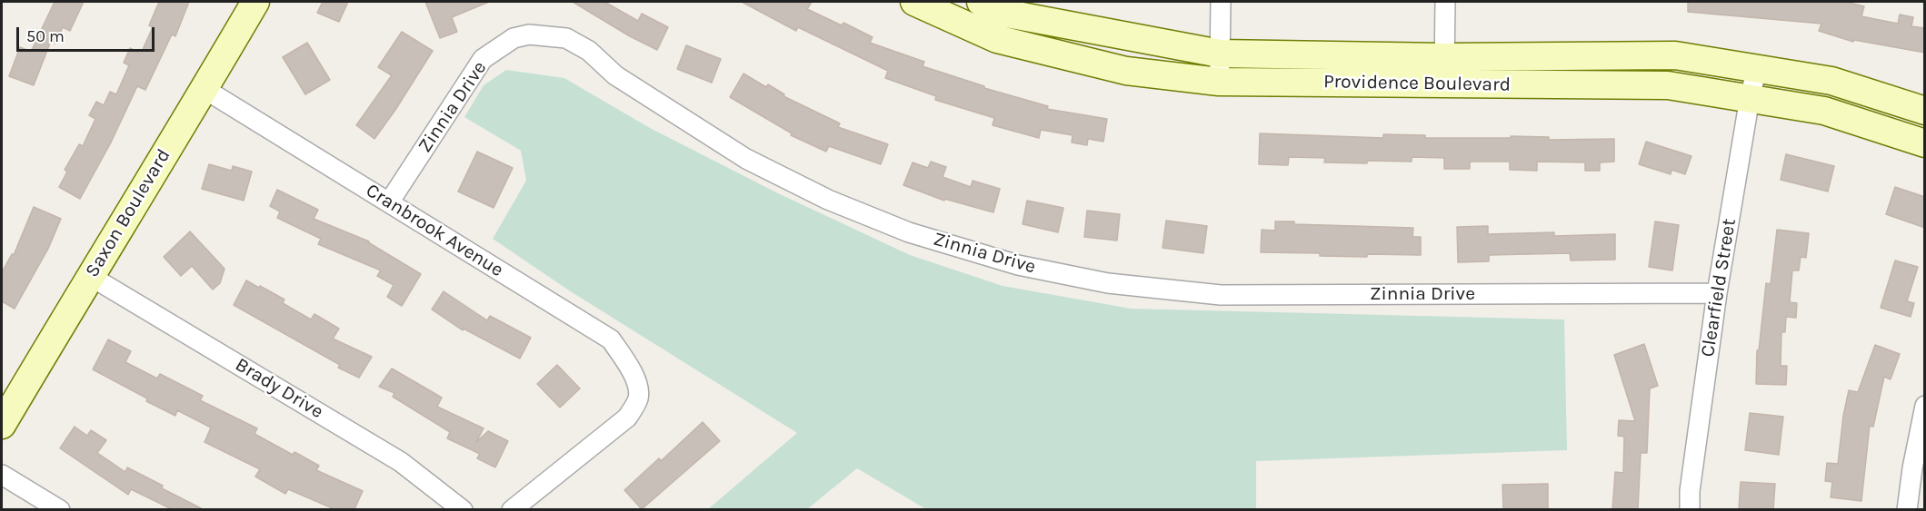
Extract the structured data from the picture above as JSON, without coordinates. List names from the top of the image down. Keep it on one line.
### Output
{"streets":{"main road":["Providence Boulevard","Saxon Boulevard"],"street":["Zinnia Drive","Cranbrook Avenue","Clearfield Street","Brady Drive"]},"crossings":[["Providence Boulevard","Clearfield Street"],["Zinnia Drive","Cranbrook Avenue"],["Zinnia Drive","Clearfield Street"],["Saxon Boulevard","Cranbrook Avenue"],["Saxon Boulevard","Brady Drive"]],"scale_bar":"50 m"}
